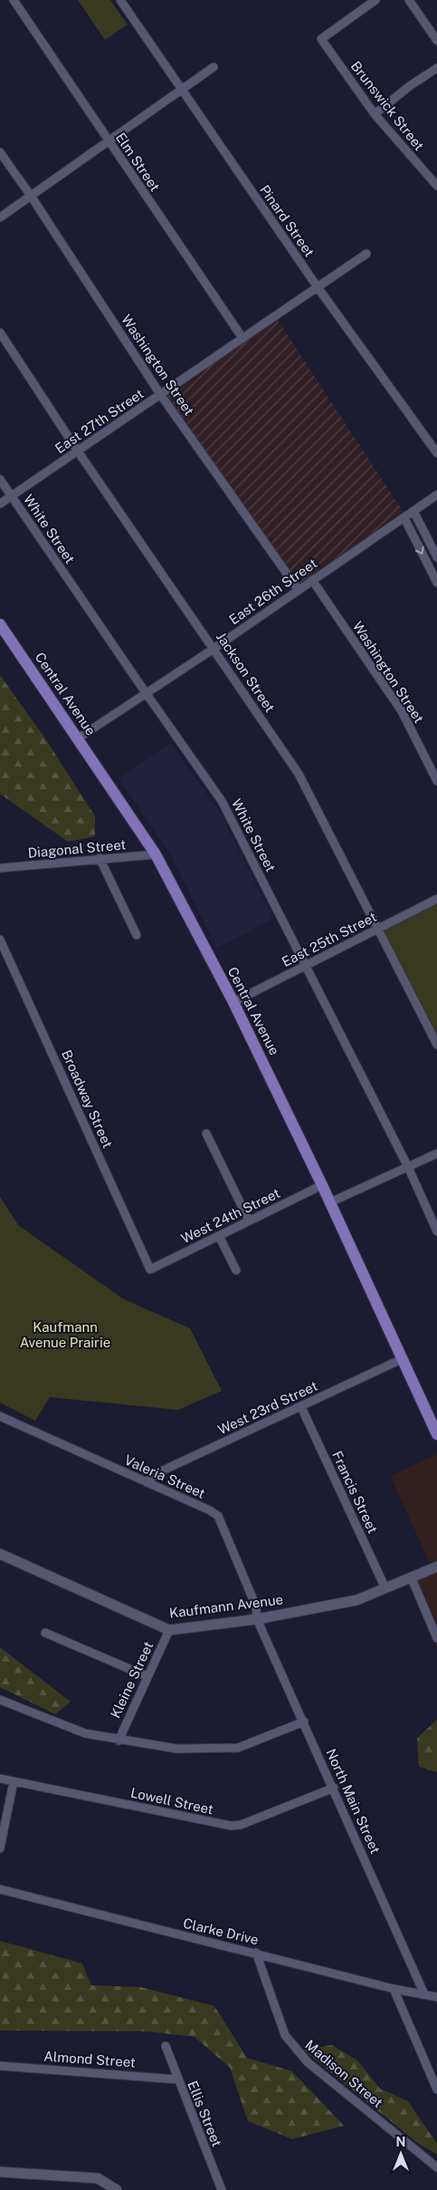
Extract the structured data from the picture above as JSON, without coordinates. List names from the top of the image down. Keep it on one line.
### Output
{"streets":{"main road":["Central Avenue","Kaufmann Avenue"],"street":["Brunswick Street","Elm Street","Pinard Street","Washington Street","East 27th Street","White Street","East 26th Street","Jackson Street","Diagonal Street","East 25th Street","Broadway Street","West 24th Street","West 23rd Street","Valeria Street","Francis Street","Kleine Street","Lowell Street","North Main Street","Clarke Drive","Almond Street","Madison Street","Ellis Street"]},"crossings":[["Elm Street","East 27th Street"],["Pinard Street","East 27th Street"],["Washington Street","East 27th Street"],["Washington Street","East 26th Street"],["East 27th Street","White Street"],["East 27th Street","Jackson Street"],["White Street","East 26th Street"],["White Street","East 25th Street"],["East 26th Street","Jackson Street"],["East 26th Street","Central Avenue"],["Jackson Street","East 25th Street"],["Central Avenue","Diagonal Street"],["Central Avenue","East 25th Street"],["Central Avenue","West 24th Street"],["Central Avenue","West 23rd Street"],["Broadway Street","West 24th Street"],["West 23rd Street","Valeria Street"],["West 23rd Street","Francis Street"],["Valeria Street","Kaufmann Avenue"],["Valeria Street","North Main Street"],["Francis Street","Kaufmann Avenue"],["Kaufmann Avenue","Kleine Street"],["Kaufmann Avenue","North Main Street"],["Lowell Street","North Main Street"],["North Main Street","Clarke Drive"],["Clarke Drive","Madison Street"],["Almond Street","Ellis Street"]],"parks":["Kaufmann Avenue Prairie"],"north":"top"}
